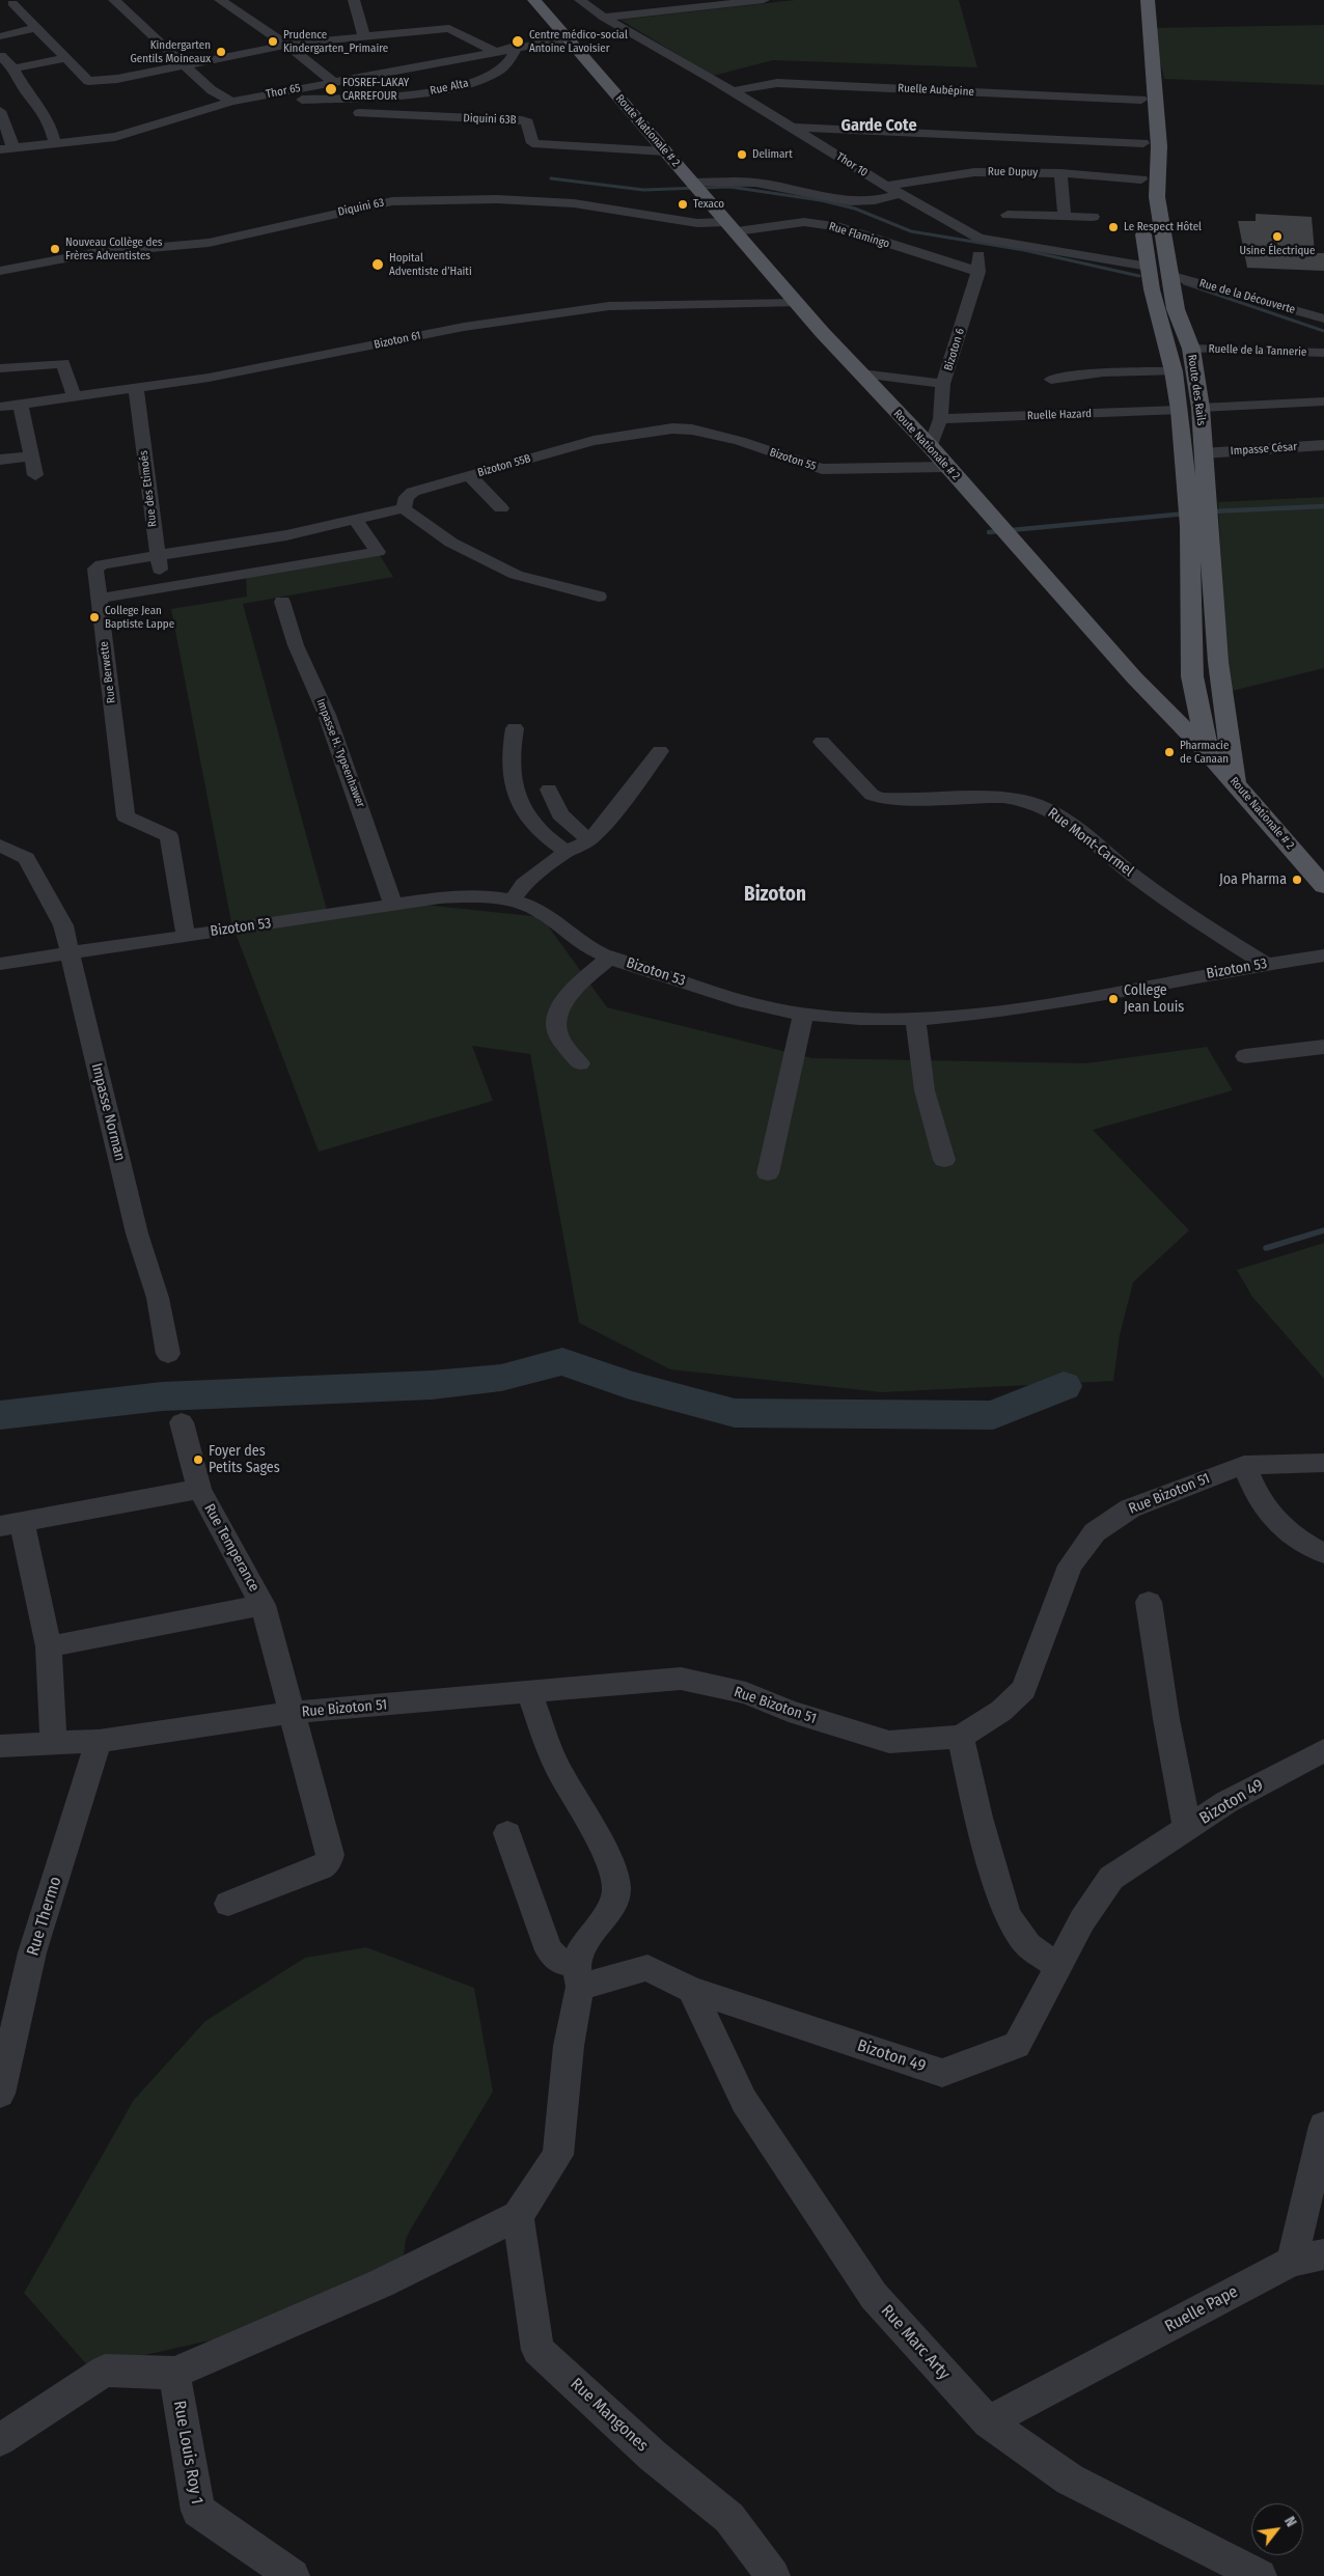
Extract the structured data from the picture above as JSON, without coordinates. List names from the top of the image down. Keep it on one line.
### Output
{"streets":{"main road":["Route Nationale # 2","Route des Rails"],"street":["Rue Alta","Ruelle Aubépine","Thor 65","Diquini 63B","Thor 10","Rue Dupuy","Diquini 63","Rue Flamingo","Rue de la Découverte","Bizoton 61","Bizoton 6","Ruelle de la Tannerie","Ruelle Hazard","Impasse César","Bizoton 55","Bizoton 55B","Rue des Etimoés","Rue Berwette","Impasse H. Typeenhawer","Rue Mont-Carmel","Bizoton 53","Impasse Norman","Rue Bizoton 51","Rue Temperance","Bizoton 49","Rue Thermo","Ruelle Pape","Rue Marc Arty","Rue Mangones","Rue Louis Roy 1"]},"crossings":[["Rue Alta","Thor 65"],["Ruelle Aubépine","Thor 10"],["Thor 65","Route Nationale # 2"],["Diquini 63B","Route Nationale # 2"],["Route Nationale # 2","Diquini 63"],["Route Nationale # 2","Rue Flamingo"],["Route Nationale # 2","Bizoton 61"],["Route Nationale # 2","Bizoton 6"],["Route Nationale # 2","Route des Rails"],["Route Nationale # 2","Bizoton 55"],["Thor 10","Rue Dupuy"],["Thor 10","Bizoton 6"],["Thor 10","Route des Rails"],["Diquini 63","Rue Flamingo"],["Rue Flamingo","Bizoton 6"],["Rue de la Découverte","Route des Rails"],["Bizoton 61","Rue des Etimoés"],["Bizoton 6","Ruelle Hazard"],["Ruelle de la Tannerie","Route des Rails"],["Route des Rails","Ruelle Hazard"],["Route des Rails","Impasse César"],["Bizoton 55","Bizoton 55B"],["Bizoton 55B","Rue Berwette"],["Rue des Etimoés","Rue Berwette"],["Rue Berwette","Bizoton 53"],["Impasse H. Typeenhawer","Bizoton 53"],["Rue Mont-Carmel","Bizoton 53"],["Bizoton 53","Impasse Norman"],["Rue Bizoton 51","Rue Temperance"],["Rue Bizoton 51","Rue Thermo"],["Bizoton 49","Rue Marc Arty"],["Ruelle Pape","Rue Marc Arty"]],"districts":["Garde Cote","Bizoton"],"places":["Prudence Kindergarten_Primaire","Centre médico-social Antoine Lavoisier","Kindergarten Gentils Moineaux","FOSREF-LAKAY CARREFOUR","Delimart","Texaco","Le Respect Hôtel","Usine Électrique","Nouveau Collège des Frères Adventistes","Hopital Adventiste d’Haiti","College Jean Baptiste Lappe","Pharmacie de Canaan","Joa Pharma","College Jean Louis","Foyer des Petits Sages"],"north":"top right"}
